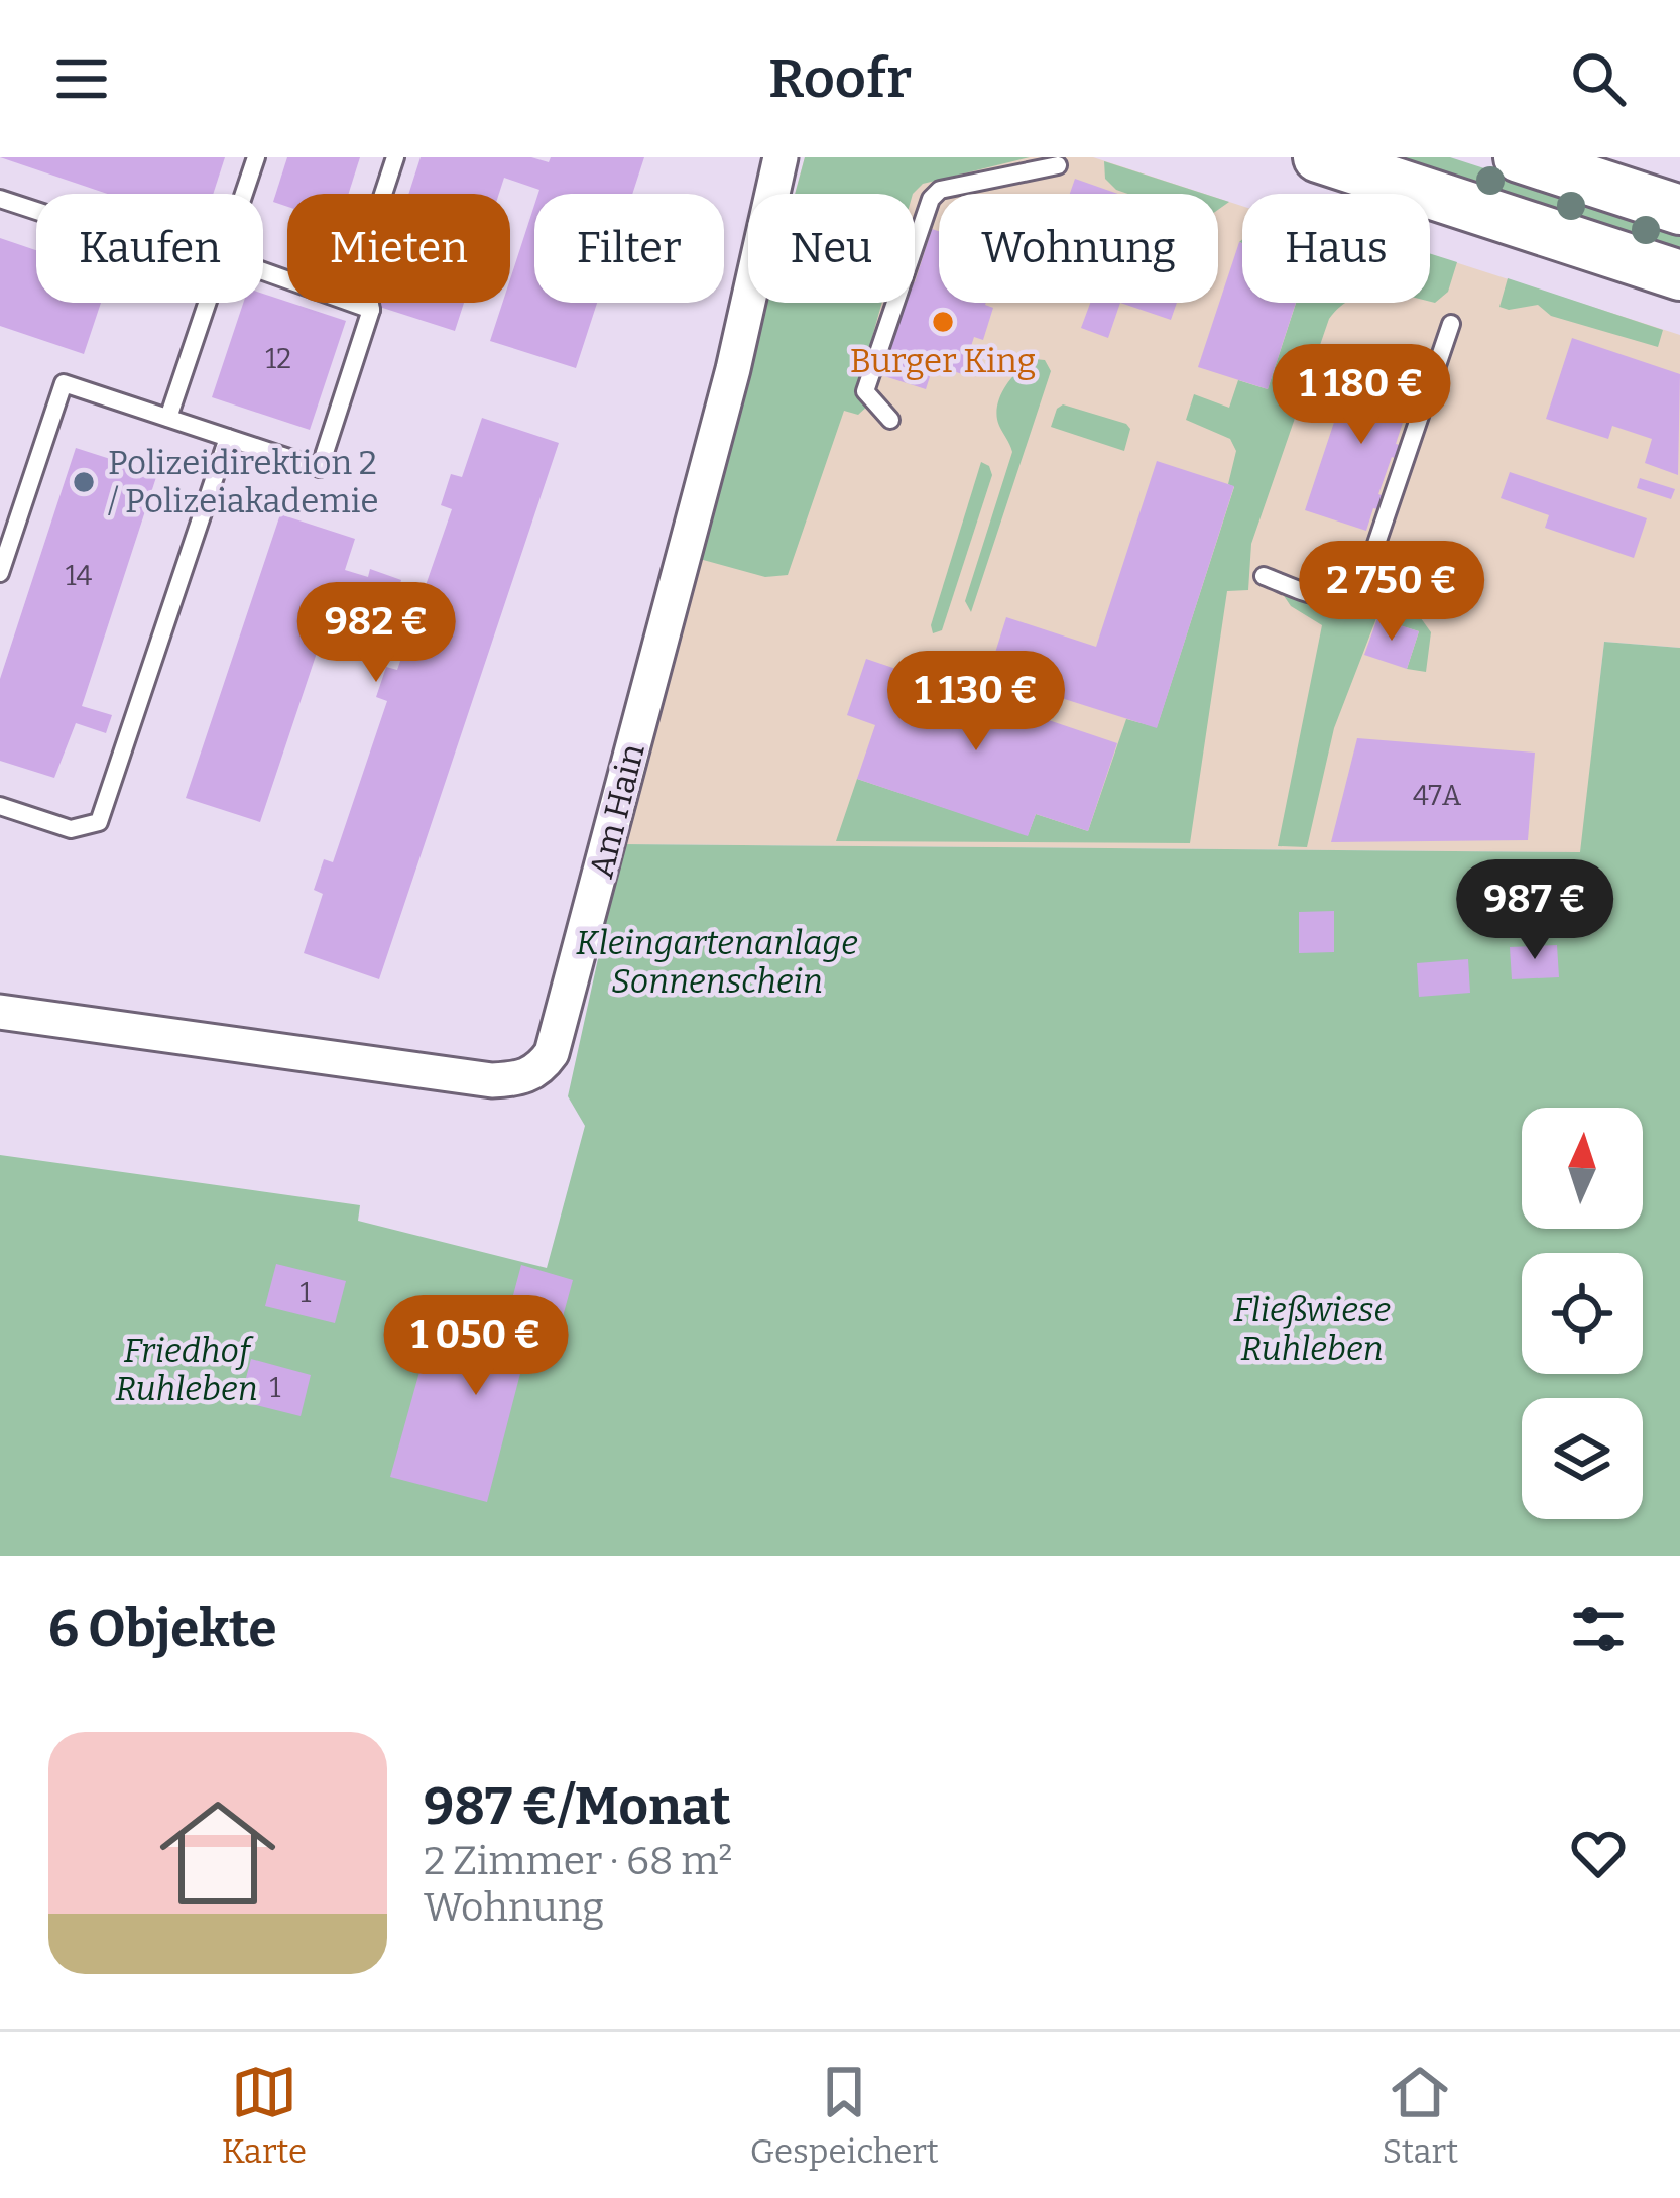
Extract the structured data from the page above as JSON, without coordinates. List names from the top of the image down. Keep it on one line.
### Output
{"streets":{"street":["Am Hain"]},"parks":["Kleingartenanlage Sonnenschein","Fließwiese Ruhleben","Friedhof Ruhleben"],"places":["Burger King","Polizeidirektion 2 / Polizeiakademie"],"house_numbers":["12","14","47A","1","1"],"north":"top","page":{"header":"Roofr","chip":["Kaufen","Mieten","Filter","Neu","Wohnung","Haus"],"price":["1 180 €","2 750 €","982 €","1 130 €","987 €","1 050 €"],"heading":"6 Objekte","list":[{"name":"987 €/Monat","note":"2 Zimmer · 68 m² · Wohnung"}],"tabs":["Karte","Gespeichert","Start"]}}
